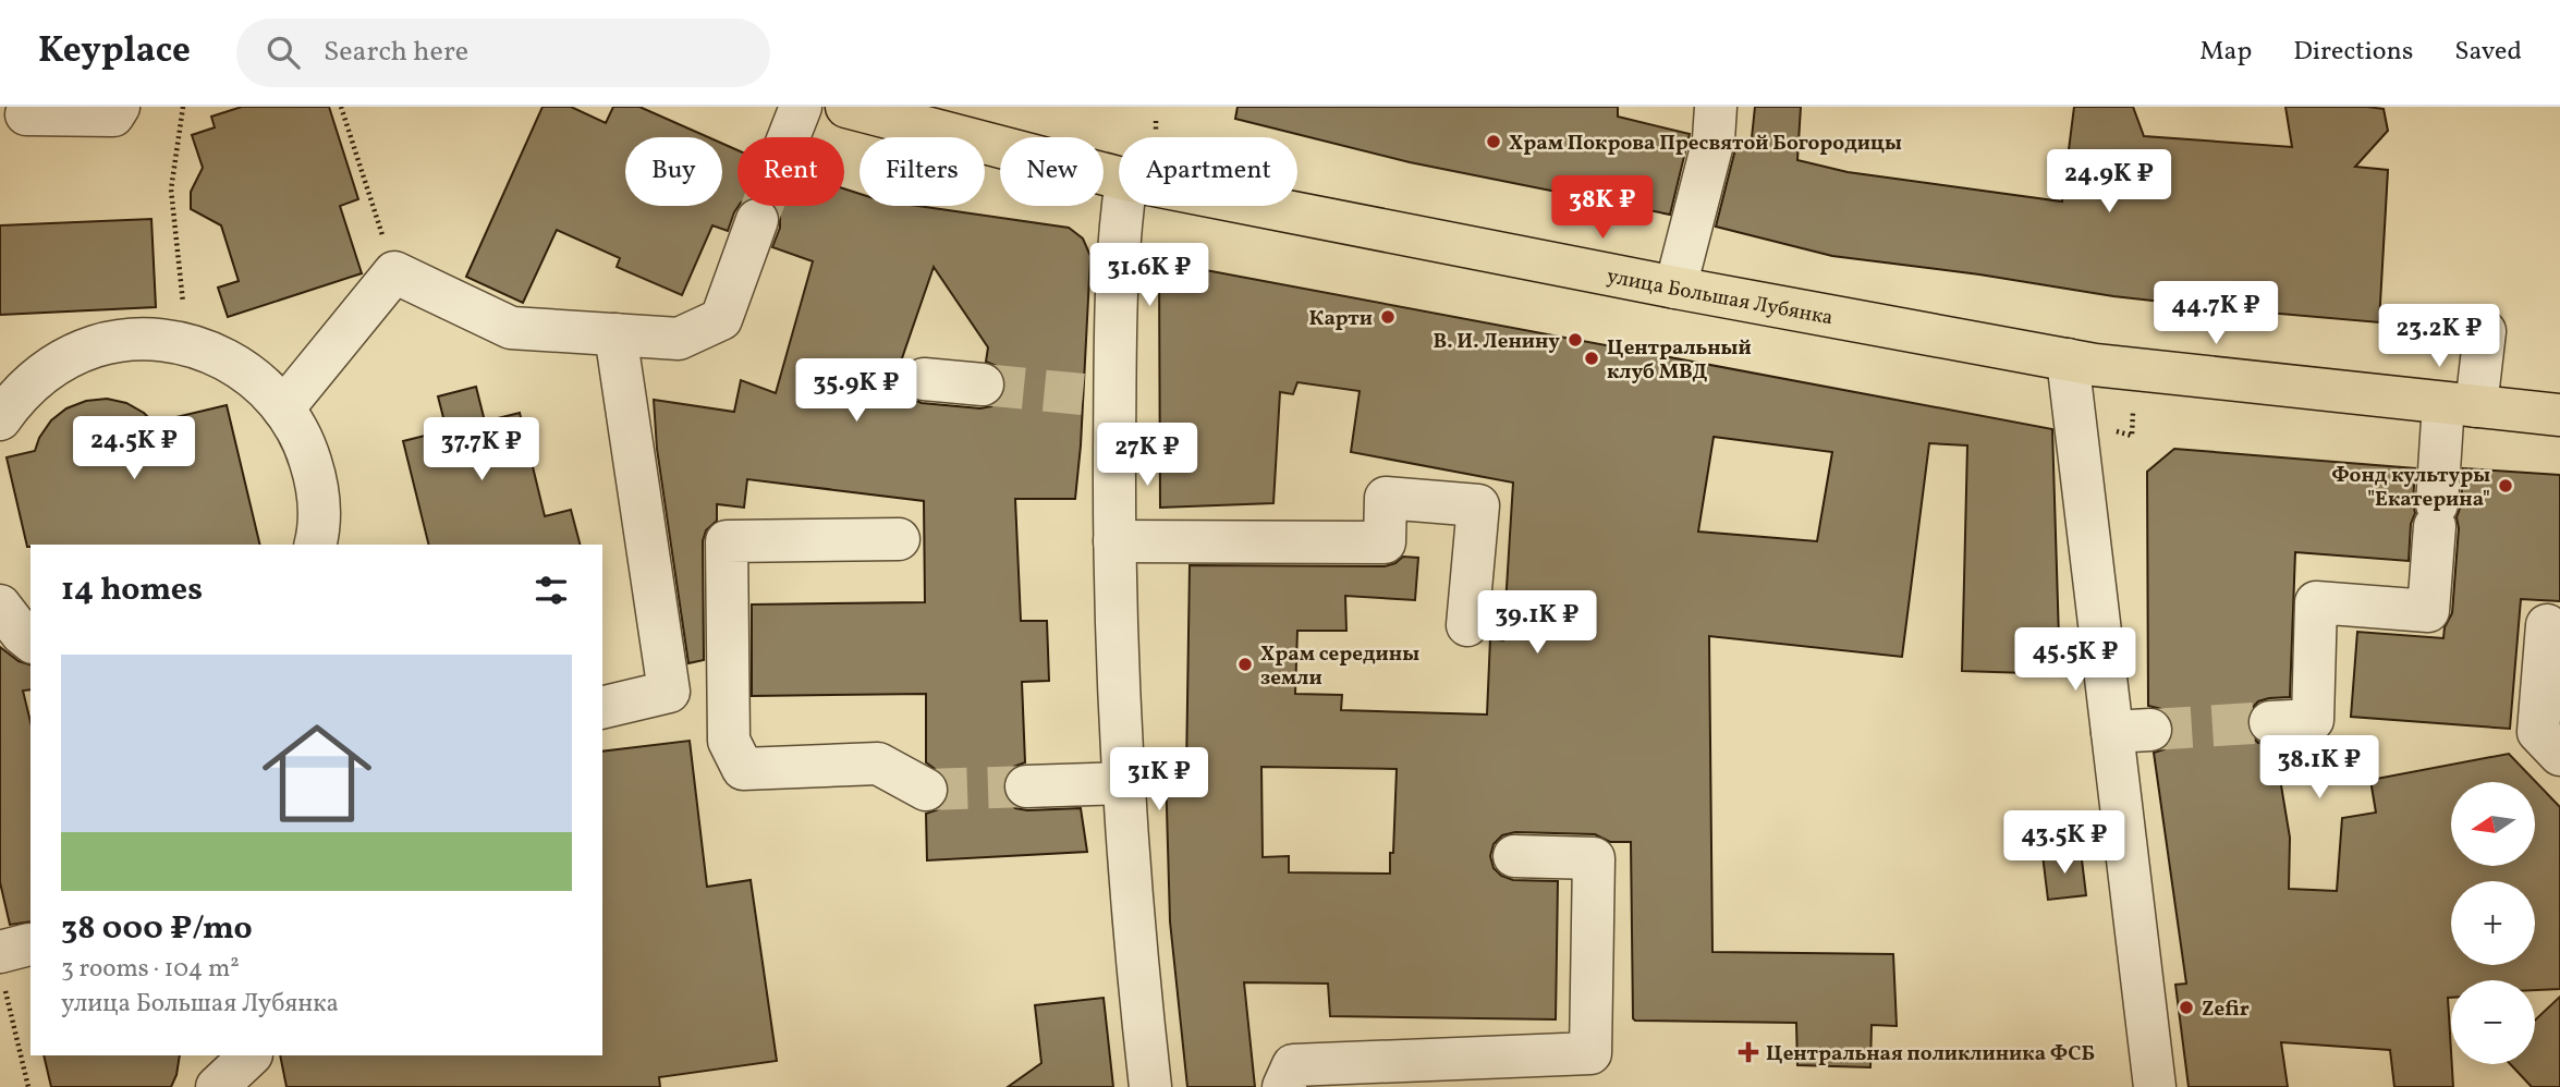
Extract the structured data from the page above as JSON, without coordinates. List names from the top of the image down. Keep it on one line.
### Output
{"streets":{"main road":["улица Большая Лубянка"]},"places":{"other":["Храм Покрова Пресвятой Богородицы","Карти","В. И. Ленину","Центральный клуб МВД","Фонд культуры \"Екатерина\"","Храм середины земли","Zefir"],"health":["Центральная поликлиника ФСБ"]},"north":"left","page":{"header":"Keyplace","search":"Search here","nav":["Map","Directions","Saved"],"chip":["Buy","Rent","Filters","New","Apartment"],"price":["24.9K ₽","38K ₽","31.6K ₽","44.7K ₽","23.2K ₽","35.9K ₽","24.5K ₽","37.7K ₽","27K ₽","39.1K ₽","45.5K ₽","38.1K ₽","31K ₽","43.5K ₽"],"heading":"14 homes","list":[{"name":"38 000 ₽/mo","note":"3 rooms · 104 m² · улица Большая Лубянка"}],"map_buttons":["+","−"]}}
